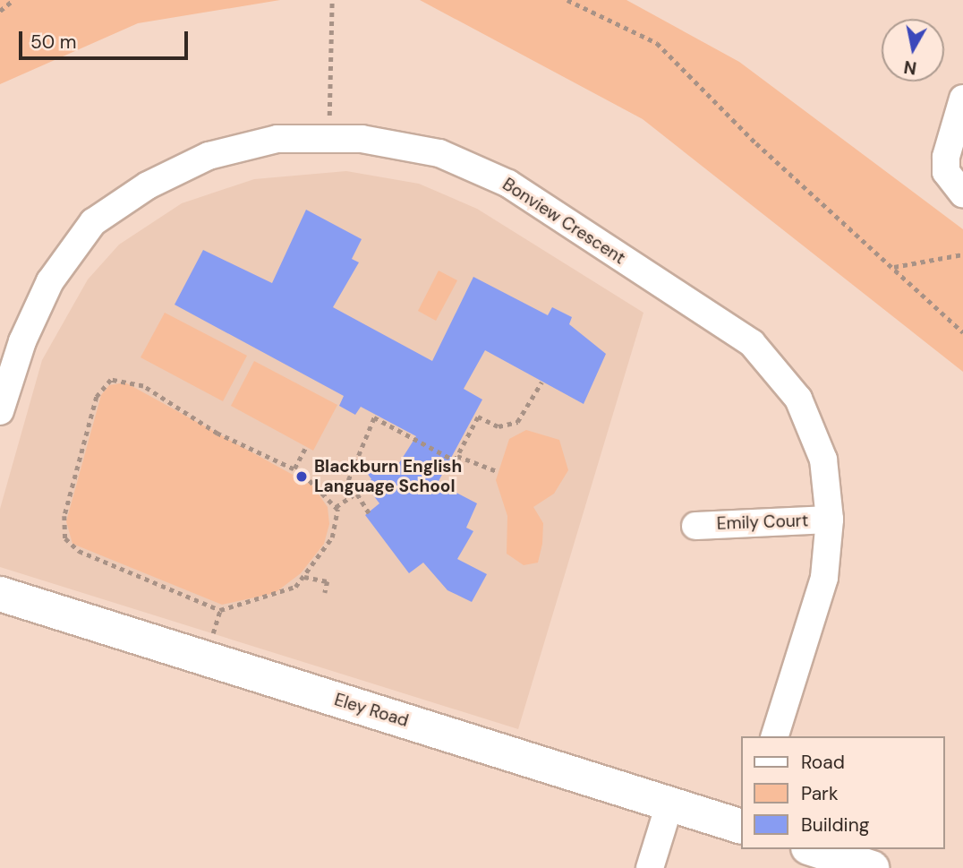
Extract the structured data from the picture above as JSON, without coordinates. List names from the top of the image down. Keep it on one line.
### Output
{"streets":{"main road":["Eley Road"],"street":["Bonview Crescent","Emily Court"]},"crossings":[["Bonview Crescent","Emily Court"]],"places":["Blackburn English Language School"],"legend":["Road","Park","Building"],"scale_bar":"50 m","north":"bottom"}
